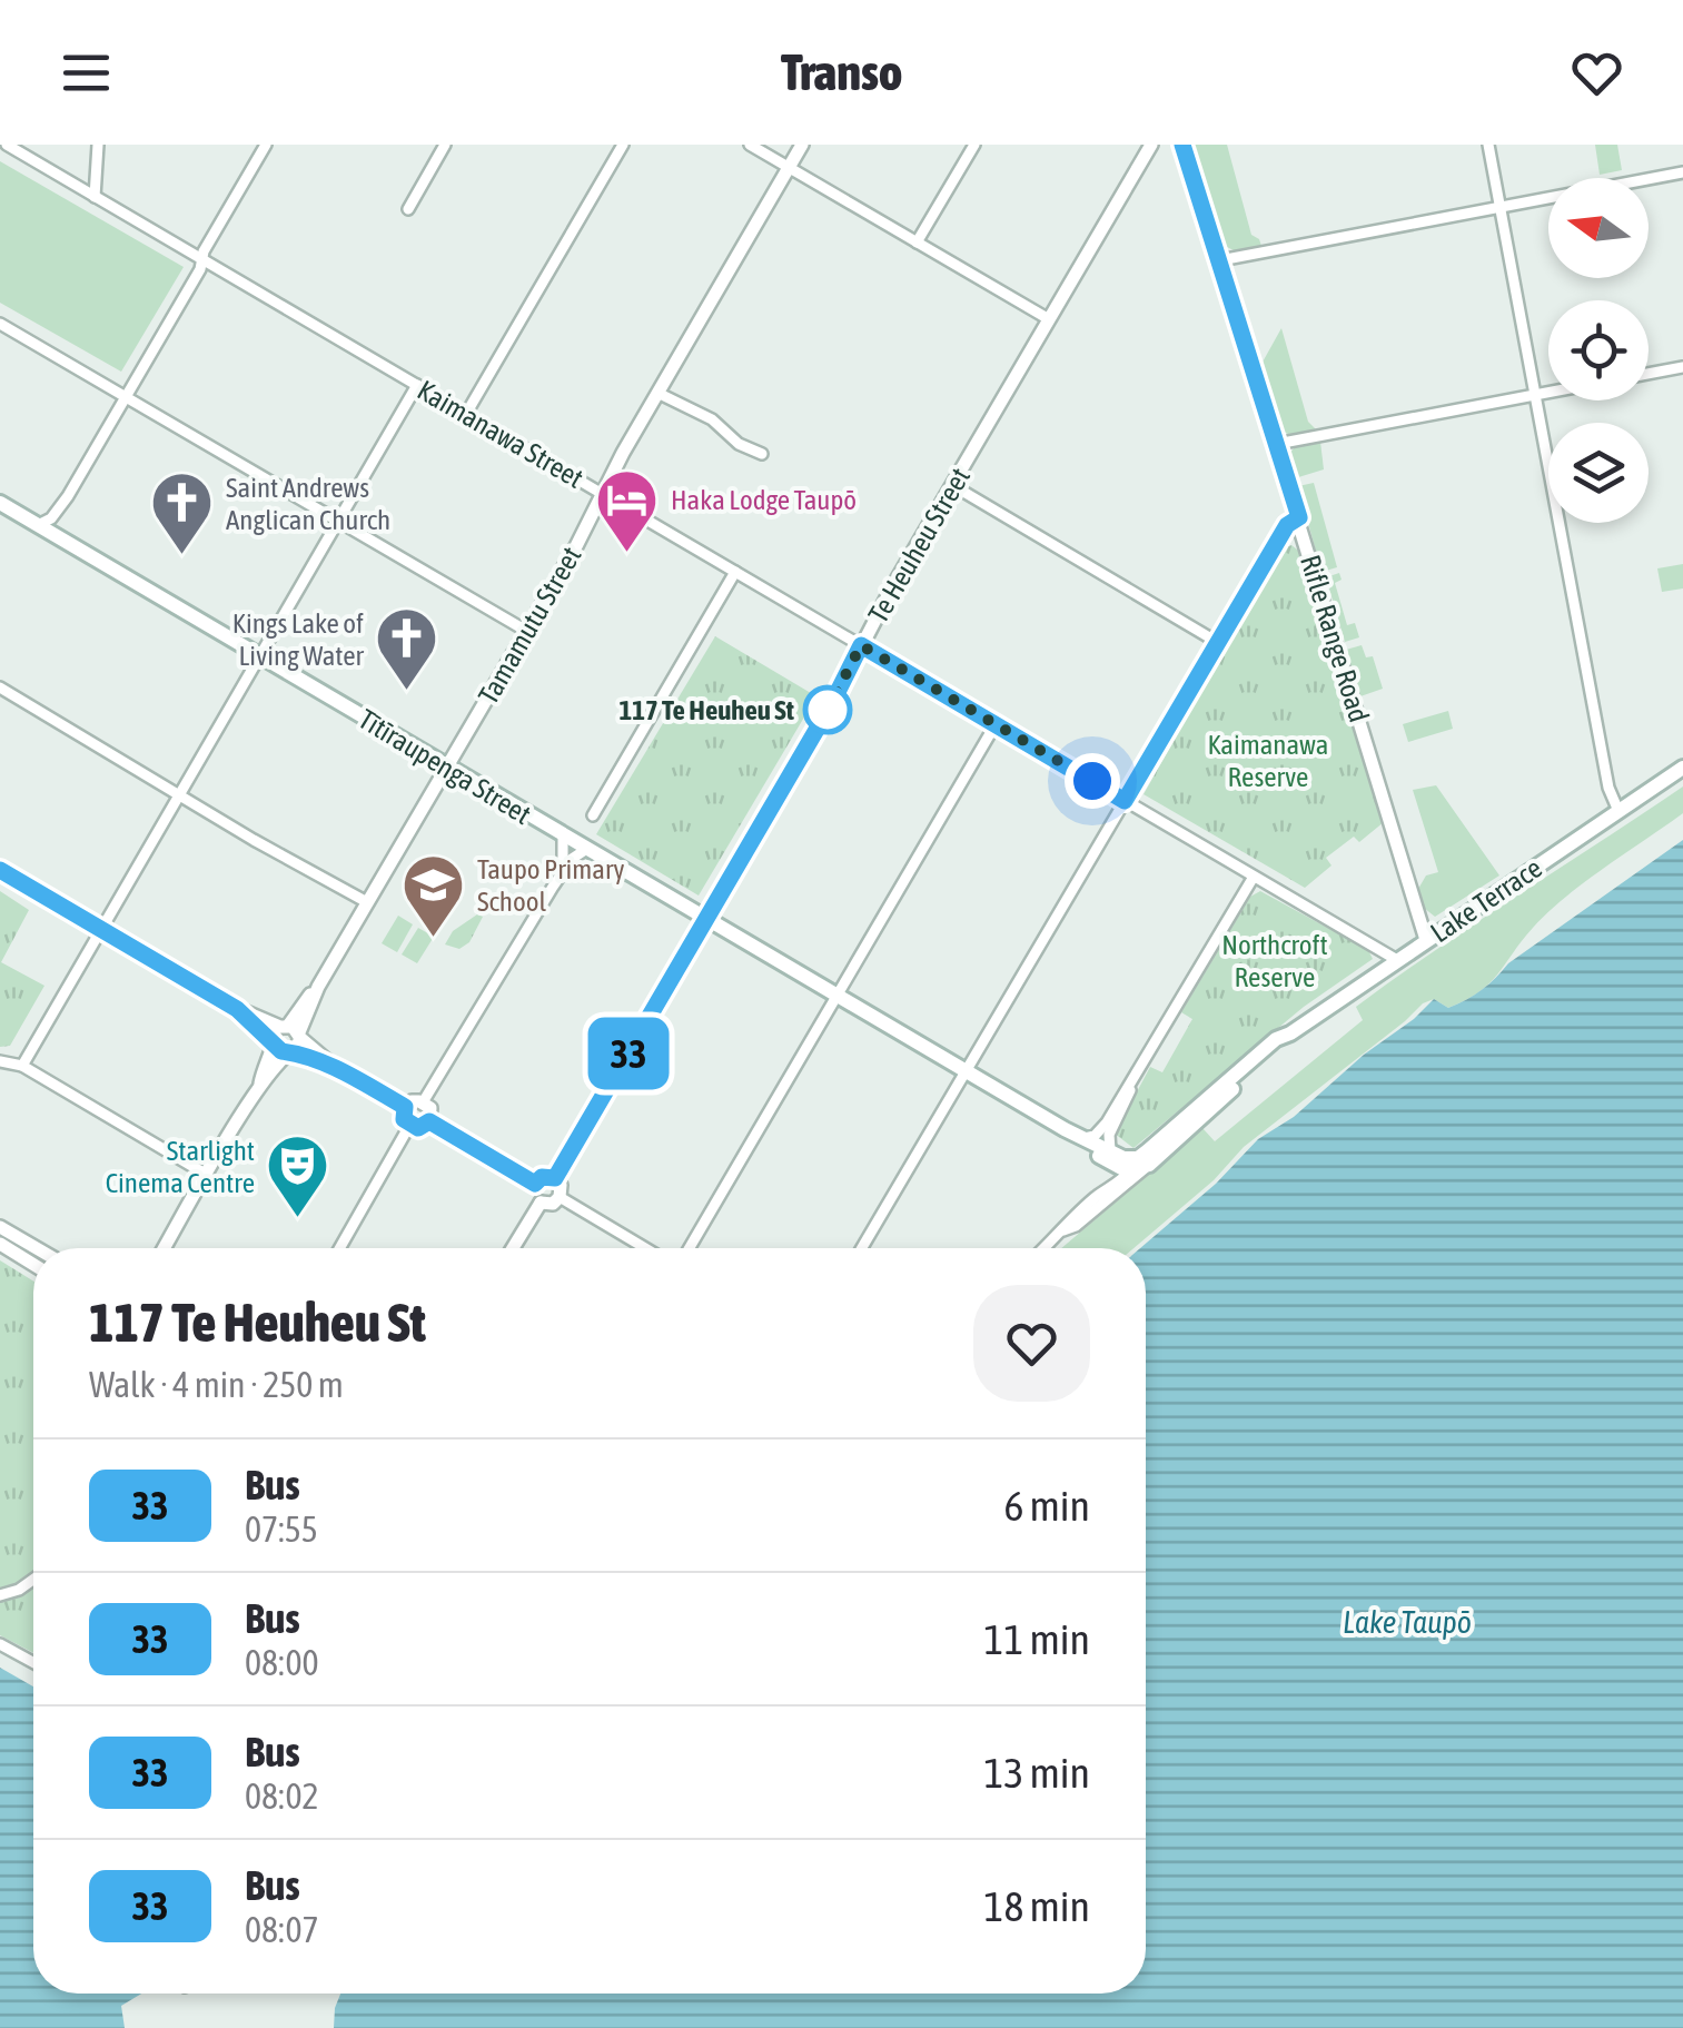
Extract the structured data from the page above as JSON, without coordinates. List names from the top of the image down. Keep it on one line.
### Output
{"streets":{"main road":["Tītīraupenga Street","Lake Terrace"],"street":["Kaimanawa Street","Te Heuheu Street","Tamamutu Street","Rifle Range Road"]},"crossings":[["Kaimanawa Street","Te Heuheu Street"],["Kaimanawa Street","Tamamutu Street"],["Kaimanawa Street","Lake Terrace"],["Te Heuheu Street","Tītīraupenga Street"],["Tamamutu Street","Tītīraupenga Street"],["Rifle Range Road","Lake Terrace"],["Tītīraupenga Street","Lake Terrace"]],"water":["Lake Taupō"],"parks":["Kaimanawa Reserve","Northcroft Reserve"],"places":{"hotel":["Haka Lodge Taupō"],"church":["Saint Andrews Anglican Church","Kings Lake of Living Water"],"other":["117 Te Heuheu St"],"school or university":["Taupo Primary School"],"theatre":["Starlight Cinema Centre"]},"lines":["bus line 33"],"north":"left","page":{"header":"Transo","on_map":"33","heading":["117 Te Heuheu St","Walk · 4 min · 250 m"],"list":[{"mark":"33","name":"Bus","note":"07:55","value":"6 min"},{"mark":"33","name":"Bus","note":"08:00","value":"11 min"},{"mark":"33","name":"Bus","note":"08:02","value":"13 min"},{"mark":"33","name":"Bus","note":"08:07","value":"18 min"}]}}
